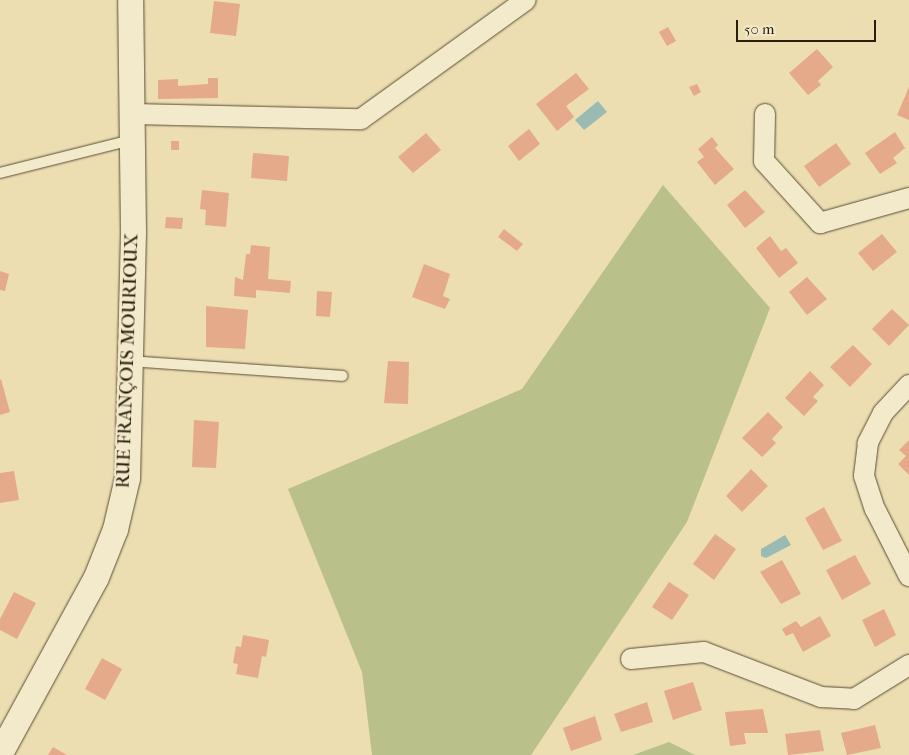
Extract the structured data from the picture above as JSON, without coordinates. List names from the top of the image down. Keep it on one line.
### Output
{"streets":{"street":["RUE FRANÇOIS MOURIOUX"]},"scale_bar":"50 m"}
